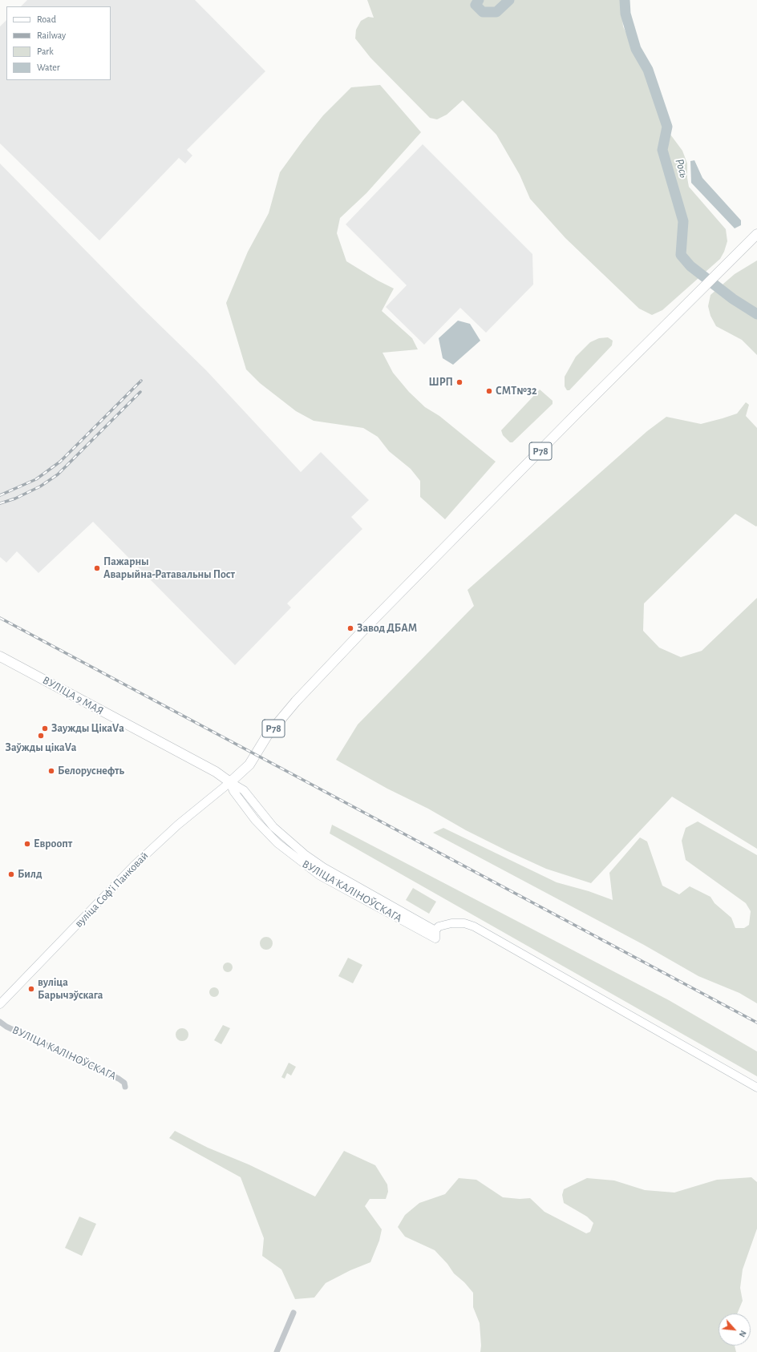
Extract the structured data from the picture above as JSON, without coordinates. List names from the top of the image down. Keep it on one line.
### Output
{"streets":{"main road":["Р78","ВУЛІЦА 9 МАЯ"],"street":["вуліца Софʼі Панковай","ВУЛІЦА КАЛІНОЎСКАГА"]},"crossings":[["Р78","ВУЛІЦА 9 МАЯ"],["Р78","вуліца Софʼі Панковай"],["Р78","ВУЛІЦА КАЛІНОЎСКАГА"],["ВУЛІЦА 9 МАЯ","вуліца Софʼі Панковай"],["ВУЛІЦА 9 МАЯ","ВУЛІЦА КАЛІНОЎСКАГА"],["вуліца Софʼі Панковай","ВУЛІЦА КАЛІНОЎСКАГА"]],"water":["Рось"],"places":["ШРП","СМТ№32","Пажарны Аварыйна-Ратавальны Пост","Завод ДБАМ","Заужды ЦікаVа","Заўжды цікаVа","Белоруснефть","Евроопт","Билд","вуліца Барычэўскага"],"legend":["Road","Railway","Park","Water"],"north":"bottom right"}
